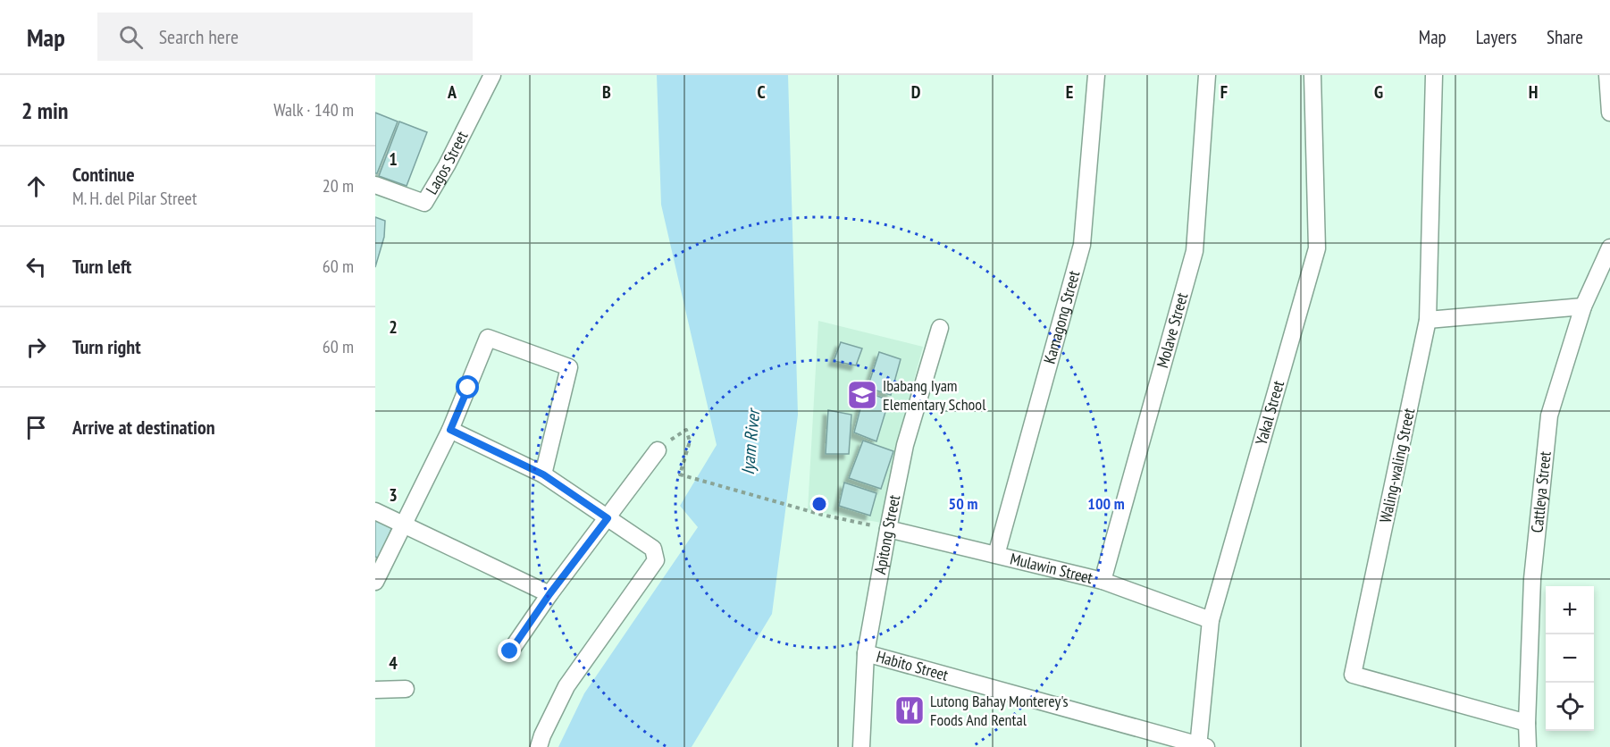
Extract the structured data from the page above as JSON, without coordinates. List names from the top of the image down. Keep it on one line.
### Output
{"streets":{"street":["Lagos Street","Kamagong Street","Molave Street","Yakal Street","Waling-waling Street","Cattleya Street","Apitong Street","Mulawin Street","Habito Street"]},"crossings":[["Kamagong Street","Mulawin Street"],["Molave Street","Mulawin Street"],["Yakal Street","Mulawin Street"],["Yakal Street","Habito Street"],["Waling-waling Street","Cattleya Street"],["Apitong Street","Mulawin Street"],["Apitong Street","Habito Street"]],"water":["Iyam River"],"places":{"school or university":["Ibabang Iyam Elementary School"],"restaurant":["Lutong Bahay Monterey's Foods And Rental"]},"page":{"header":"Map","search":"Search here","nav":["Map","Layers","Share"],"heading":["2 min","Walk · 140 m"],"list":[["Continue","M. H. del Pilar Street","20 m"],["Turn left","60 m"],["Turn right","60 m"],"Arrive at destination"],"map_buttons":["+","−"]},"grid":{"columns":["A","B","C","D","E","F","G","H"],"rows":["1","2","3","4"]},"rings":["50 m","100 m"]}
